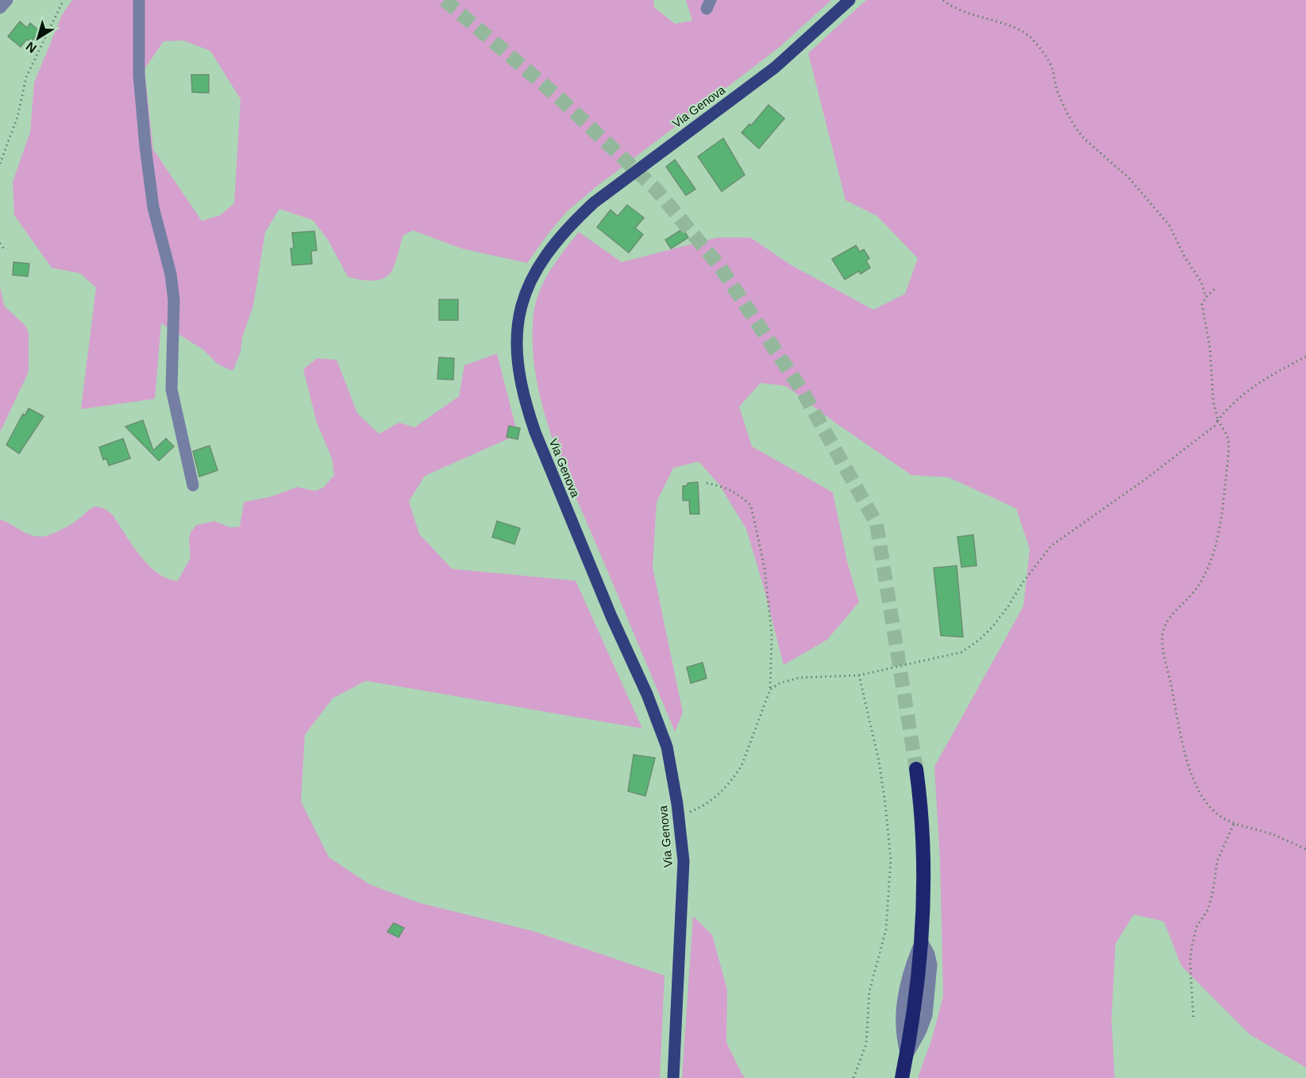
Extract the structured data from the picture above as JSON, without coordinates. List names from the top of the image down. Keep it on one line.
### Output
{"streets":{"main road":["Via Genova"]},"north":"bottom left"}
